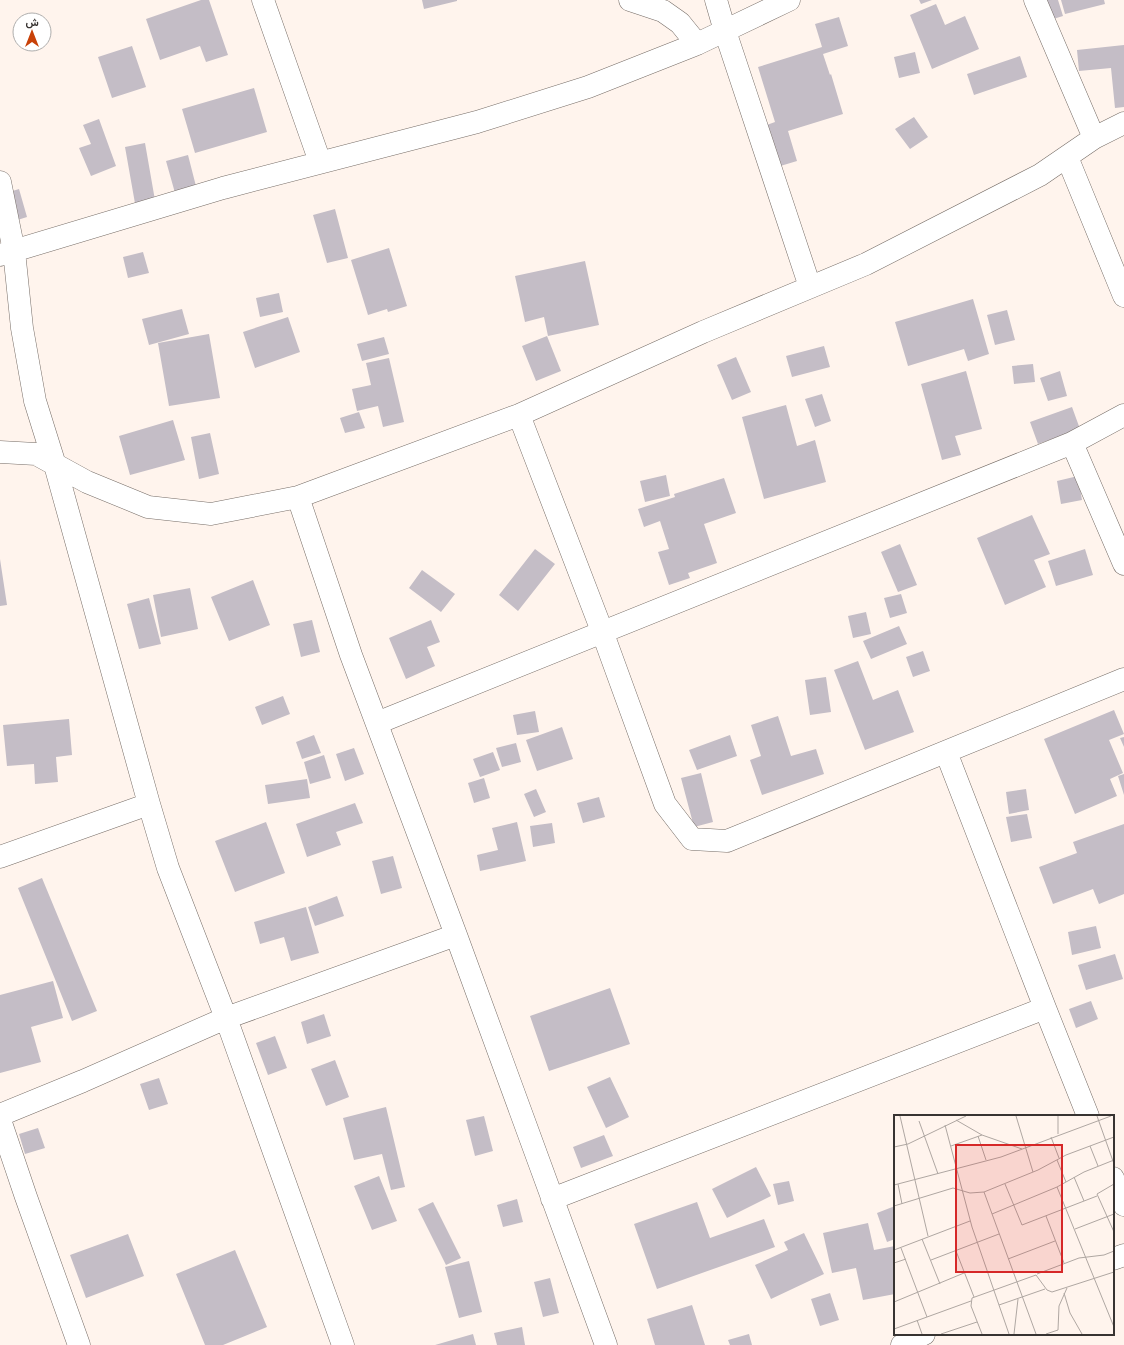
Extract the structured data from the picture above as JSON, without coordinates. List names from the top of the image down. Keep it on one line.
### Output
{"north":"top"}
